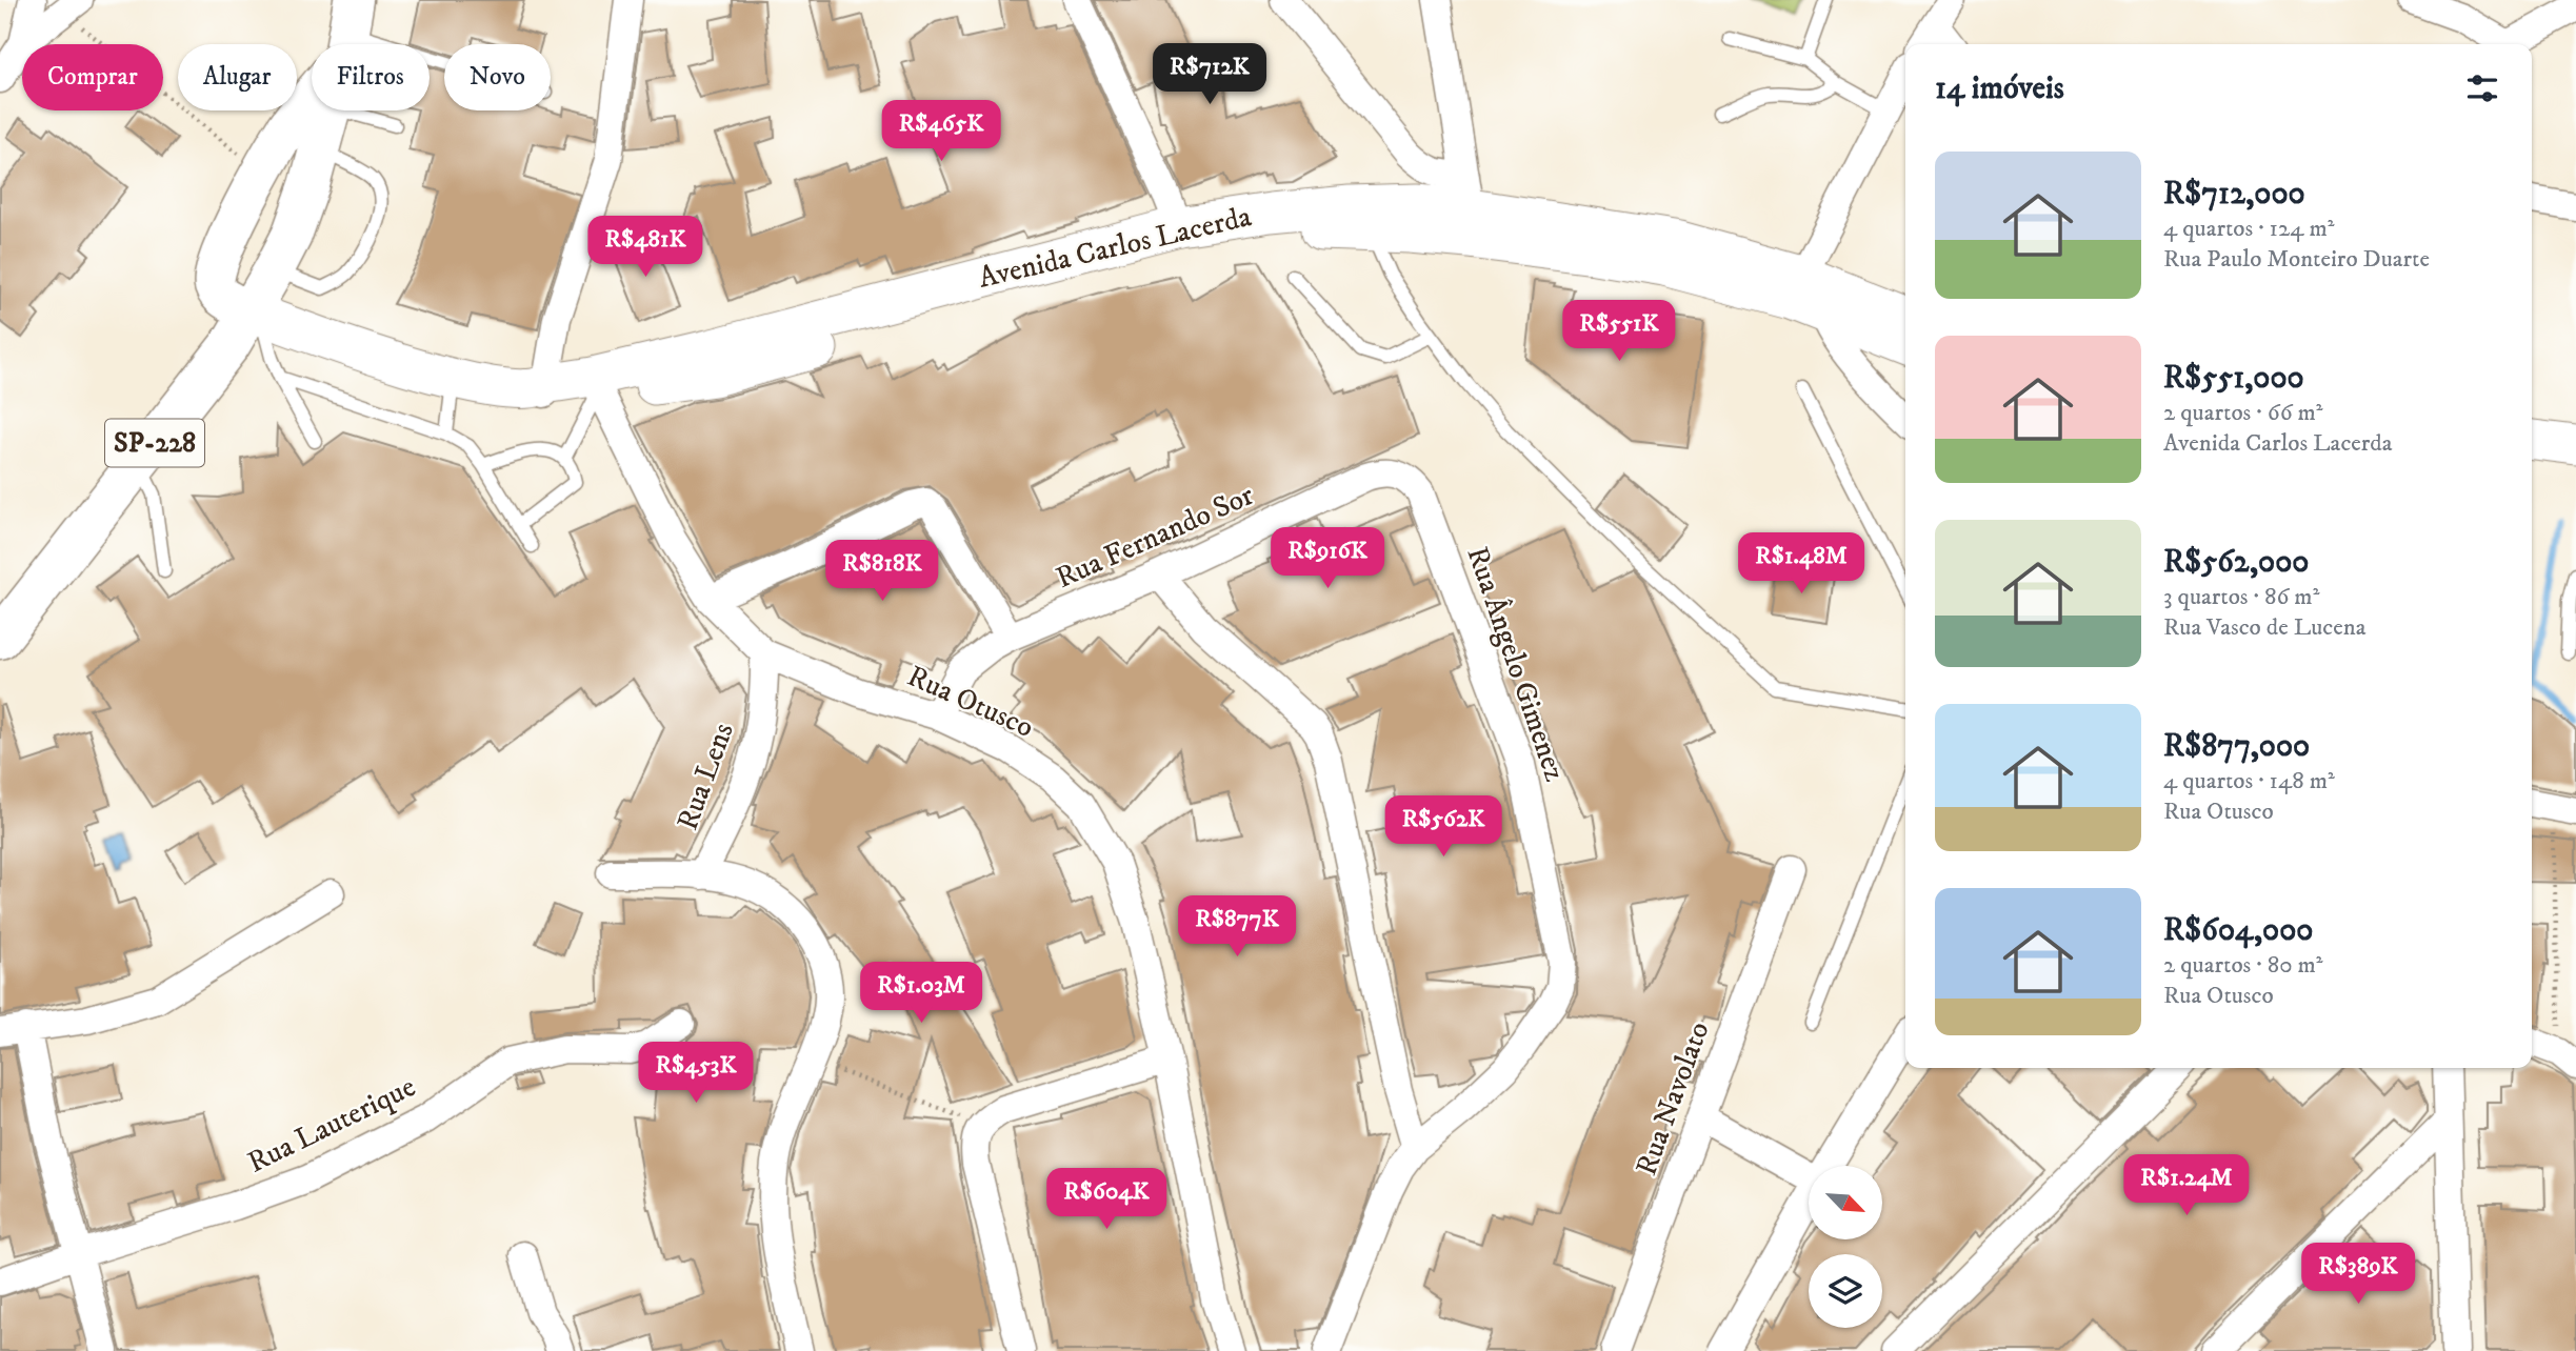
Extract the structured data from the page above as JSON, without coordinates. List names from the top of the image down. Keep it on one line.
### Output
{"streets":{"main road":["Avenida Carlos Lacerda","SP-228"],"street":["Rua Fernando Sor","Rua Ângelo Gimenez","Rua Otusco","Rua Lens","Rua Navolato","Rua Lauterique"]},"crossings":[["Avenida Carlos Lacerda","SP-228"],["Avenida Carlos Lacerda","Rua Otusco"],["Rua Fernando Sor","Rua Ângelo Gimenez"],["Rua Fernando Sor","Rua Otusco"],["Rua Otusco","Rua Lens"]],"north":"bottom right","page":{"price":["R$712K","R$465K","R$481K","R$551K","R$916K","R$1.48M","R$818K","R$562K","R$877K","R$1.03M","R$453K","R$1.24M","R$604K","R$389K"],"chip":["Comprar","Alugar","Filtros","Novo"],"heading":"14 imóveis","list":[{"name":"R$712,000","note":"4 quartos · 124 m² · Rua Paulo Monteiro Duarte"},{"name":"R$551,000","note":"2 quartos · 66 m² · Avenida Carlos Lacerda"},{"name":"R$562,000","note":"3 quartos · 86 m² · Rua Vasco de Lucena"},{"name":"R$877,000","note":"4 quartos · 148 m² · Rua Otusco"},{"name":"R$604,000","note":"2 quartos · 80 m² · Rua Otusco"}]}}
